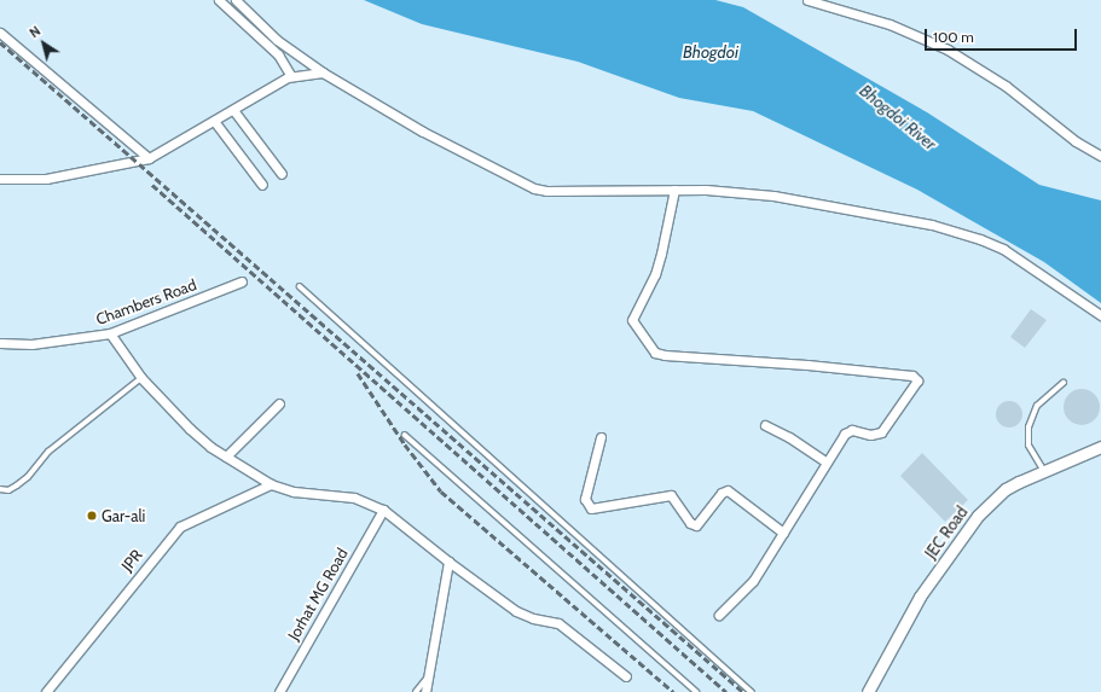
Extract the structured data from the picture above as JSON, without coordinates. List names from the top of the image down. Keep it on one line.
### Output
{"streets":{"street":["Chambers Road","JEC Road","JPR","Jorhat MG Road"]},"water":["Bhogdoi","Bhogdoi River"],"places":["Gar-ali"],"scale_bar":"100 m","north":"top left"}
